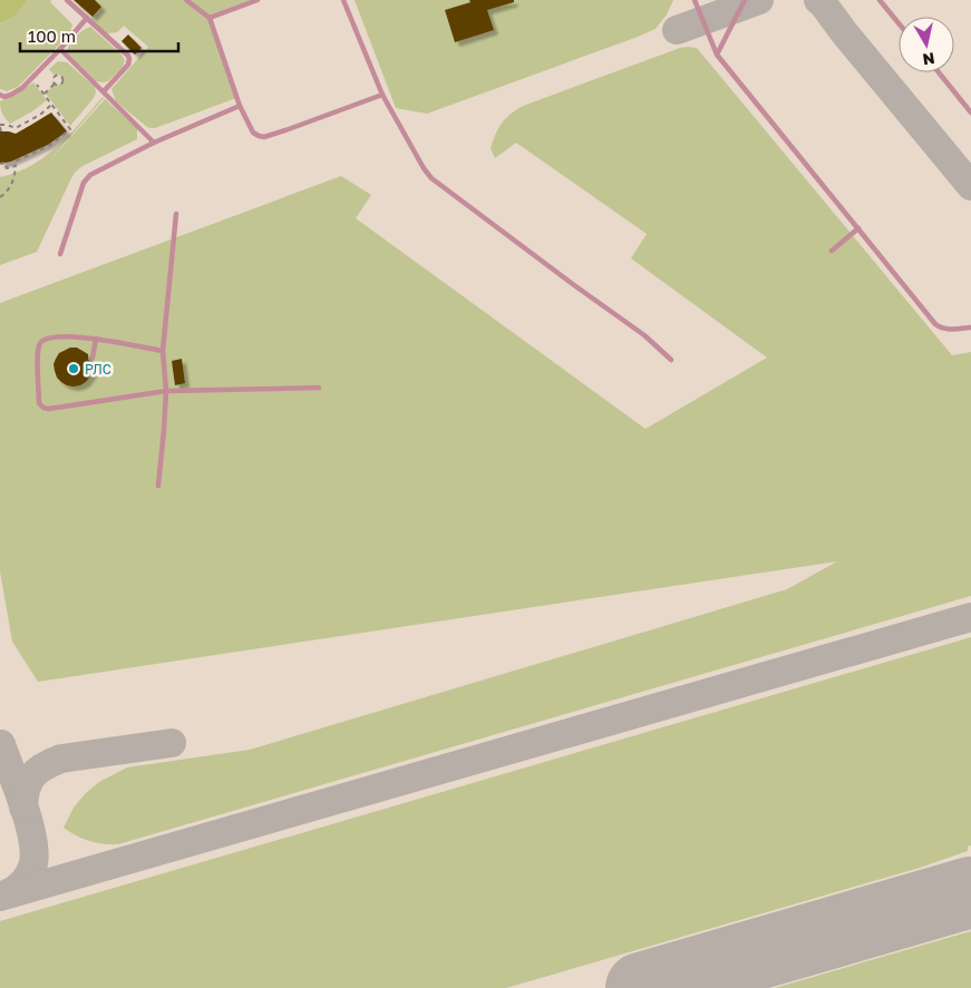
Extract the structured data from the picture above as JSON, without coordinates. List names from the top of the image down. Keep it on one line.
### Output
{"places":["РЛС"],"scale_bar":"100 m","north":"bottom"}
